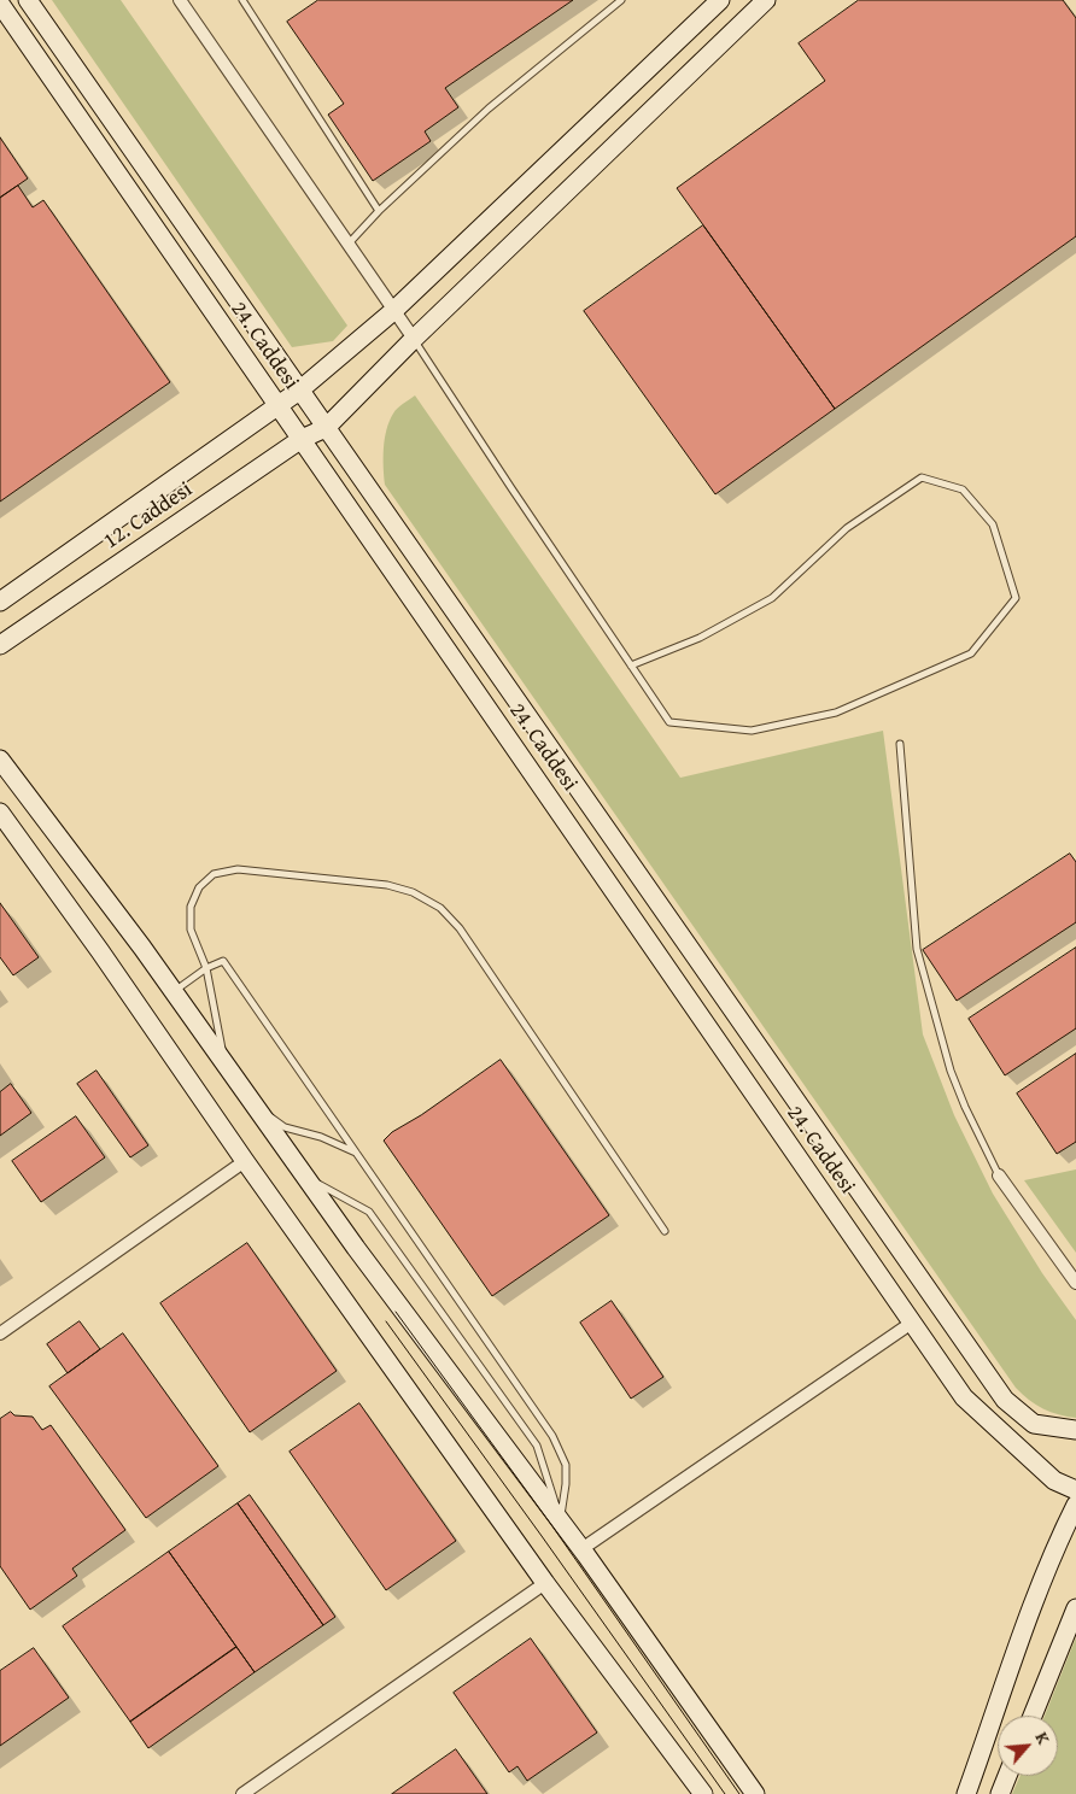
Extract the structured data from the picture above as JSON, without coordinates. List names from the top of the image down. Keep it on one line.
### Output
{"streets":{"street":["24. Caddesi","12. Caddesi"]},"crossings":[["24. Caddesi","12. Caddesi"]],"north":"top right"}
